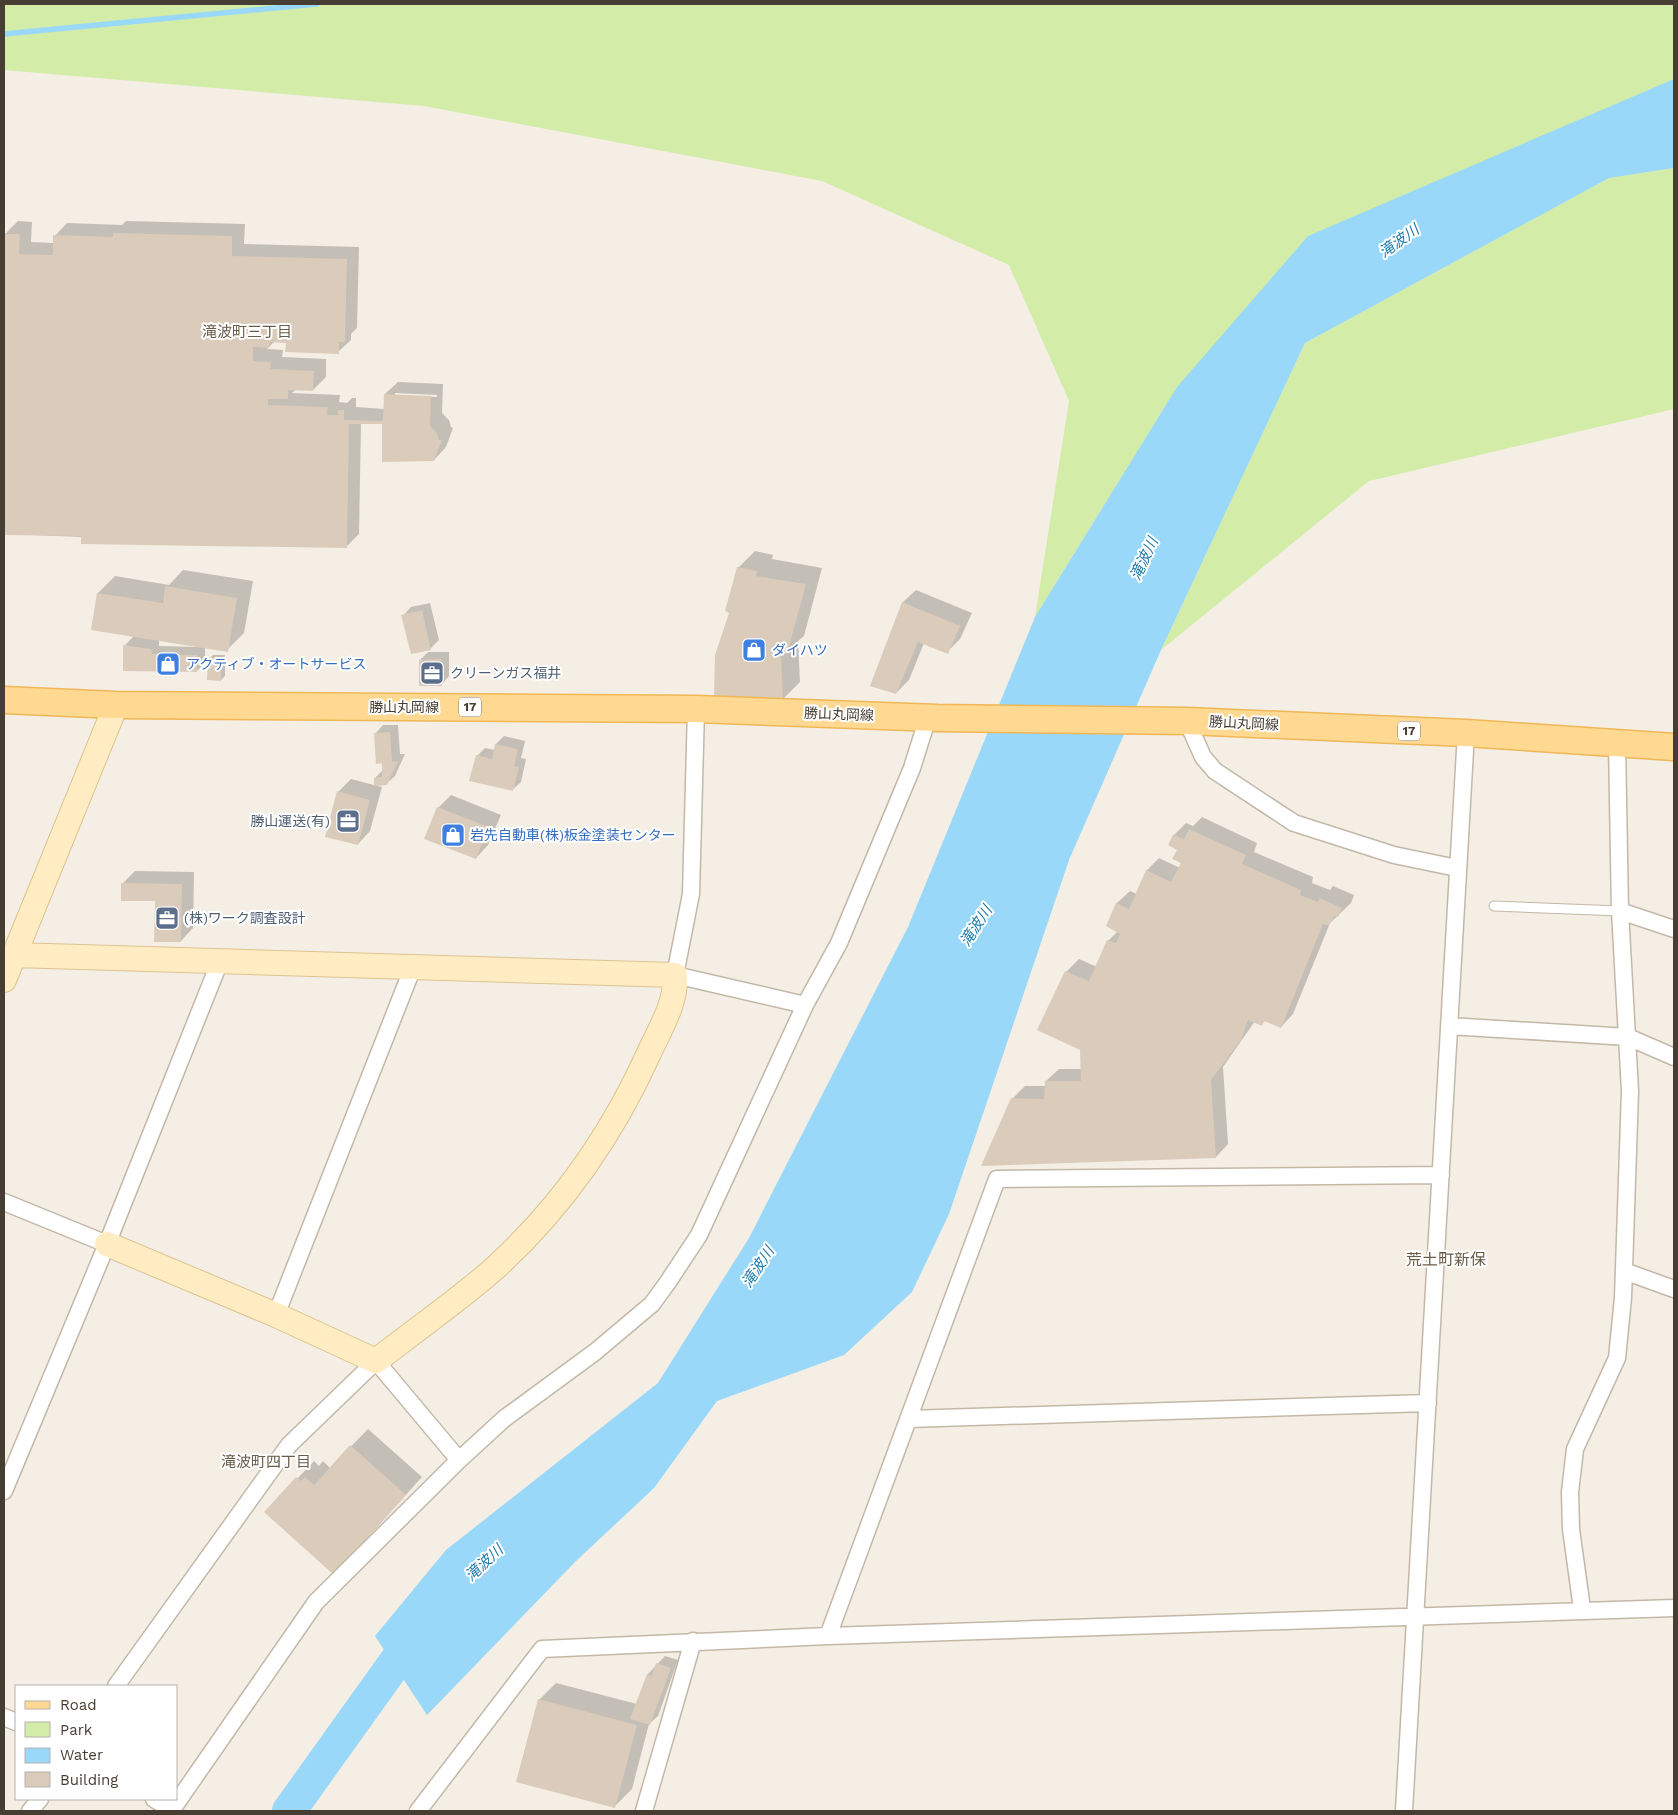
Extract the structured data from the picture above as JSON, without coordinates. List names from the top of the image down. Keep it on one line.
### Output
{"streets":{"main road":["勝山丸岡線","17"]},"districts":["滝波町三丁目","荒土町新保","滝波町四丁目"],"water":["滝波川"],"places":{"shop":["ダイハツ","アクティブ・オートサービス","岩先自動車(株)板金塗装センター"],"office":["クリーンガス福井","勝山運送(有)","(株)ワーク調査設計"]},"legend":["Road","Park","Water","Building"]}
